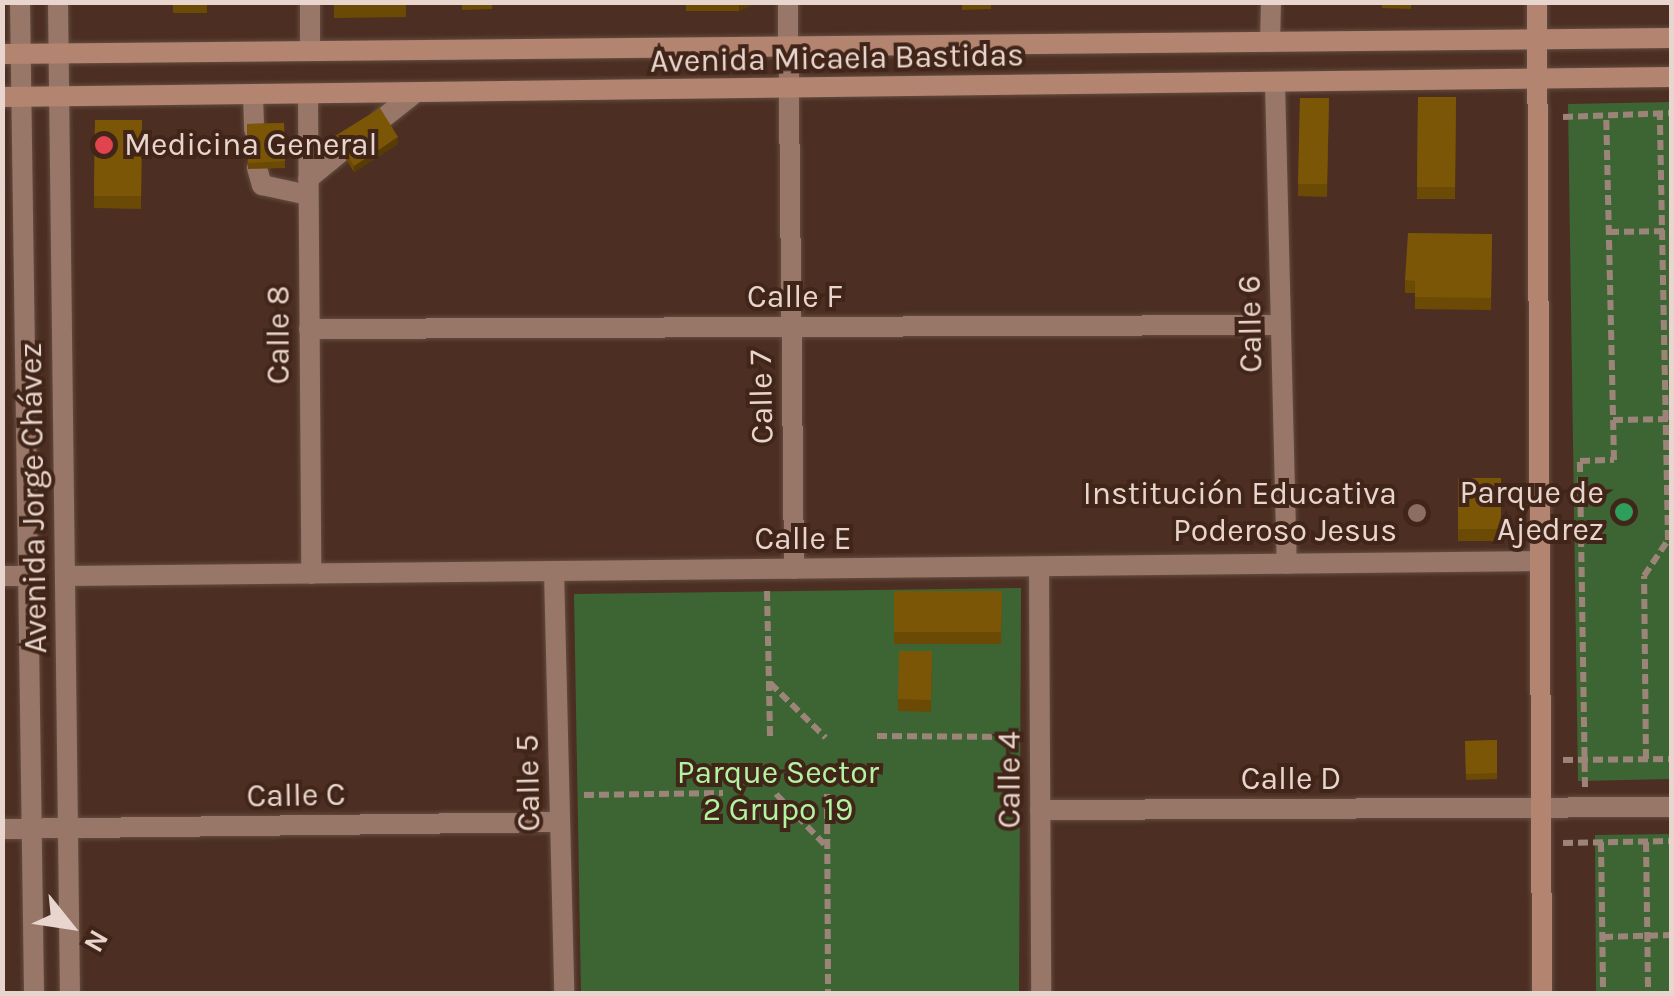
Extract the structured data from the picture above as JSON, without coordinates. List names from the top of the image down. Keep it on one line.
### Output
{"streets":{"street":["Avenida Micaela Bastidas","Calle F","Calle 6","Calle 8","Calle 7","Avenida Jorge Chávez","Calle E","Calle D","Calle 4","Calle 5","Calle C"]},"crossings":[["Avenida Micaela Bastidas","Calle 6"],["Avenida Micaela Bastidas","Calle 8"],["Avenida Micaela Bastidas","Calle 7"],["Avenida Micaela Bastidas","Avenida Jorge Chávez"],["Calle F","Calle 6"],["Calle F","Calle 8"],["Calle F","Calle 7"],["Calle 6","Calle E"],["Calle 8","Calle E"],["Calle 7","Calle E"],["Avenida Jorge Chávez","Calle E"],["Avenida Jorge Chávez","Calle C"],["Calle E","Calle 4"],["Calle E","Calle 5"],["Calle D","Calle 4"],["Calle 5","Calle C"]],"parks":["Parque Sector 2 Grupo 19"],"places":["Medicina General","Parque de Ajedrez","Institución Educativa Poderoso Jesus"],"north":"bottom right"}
